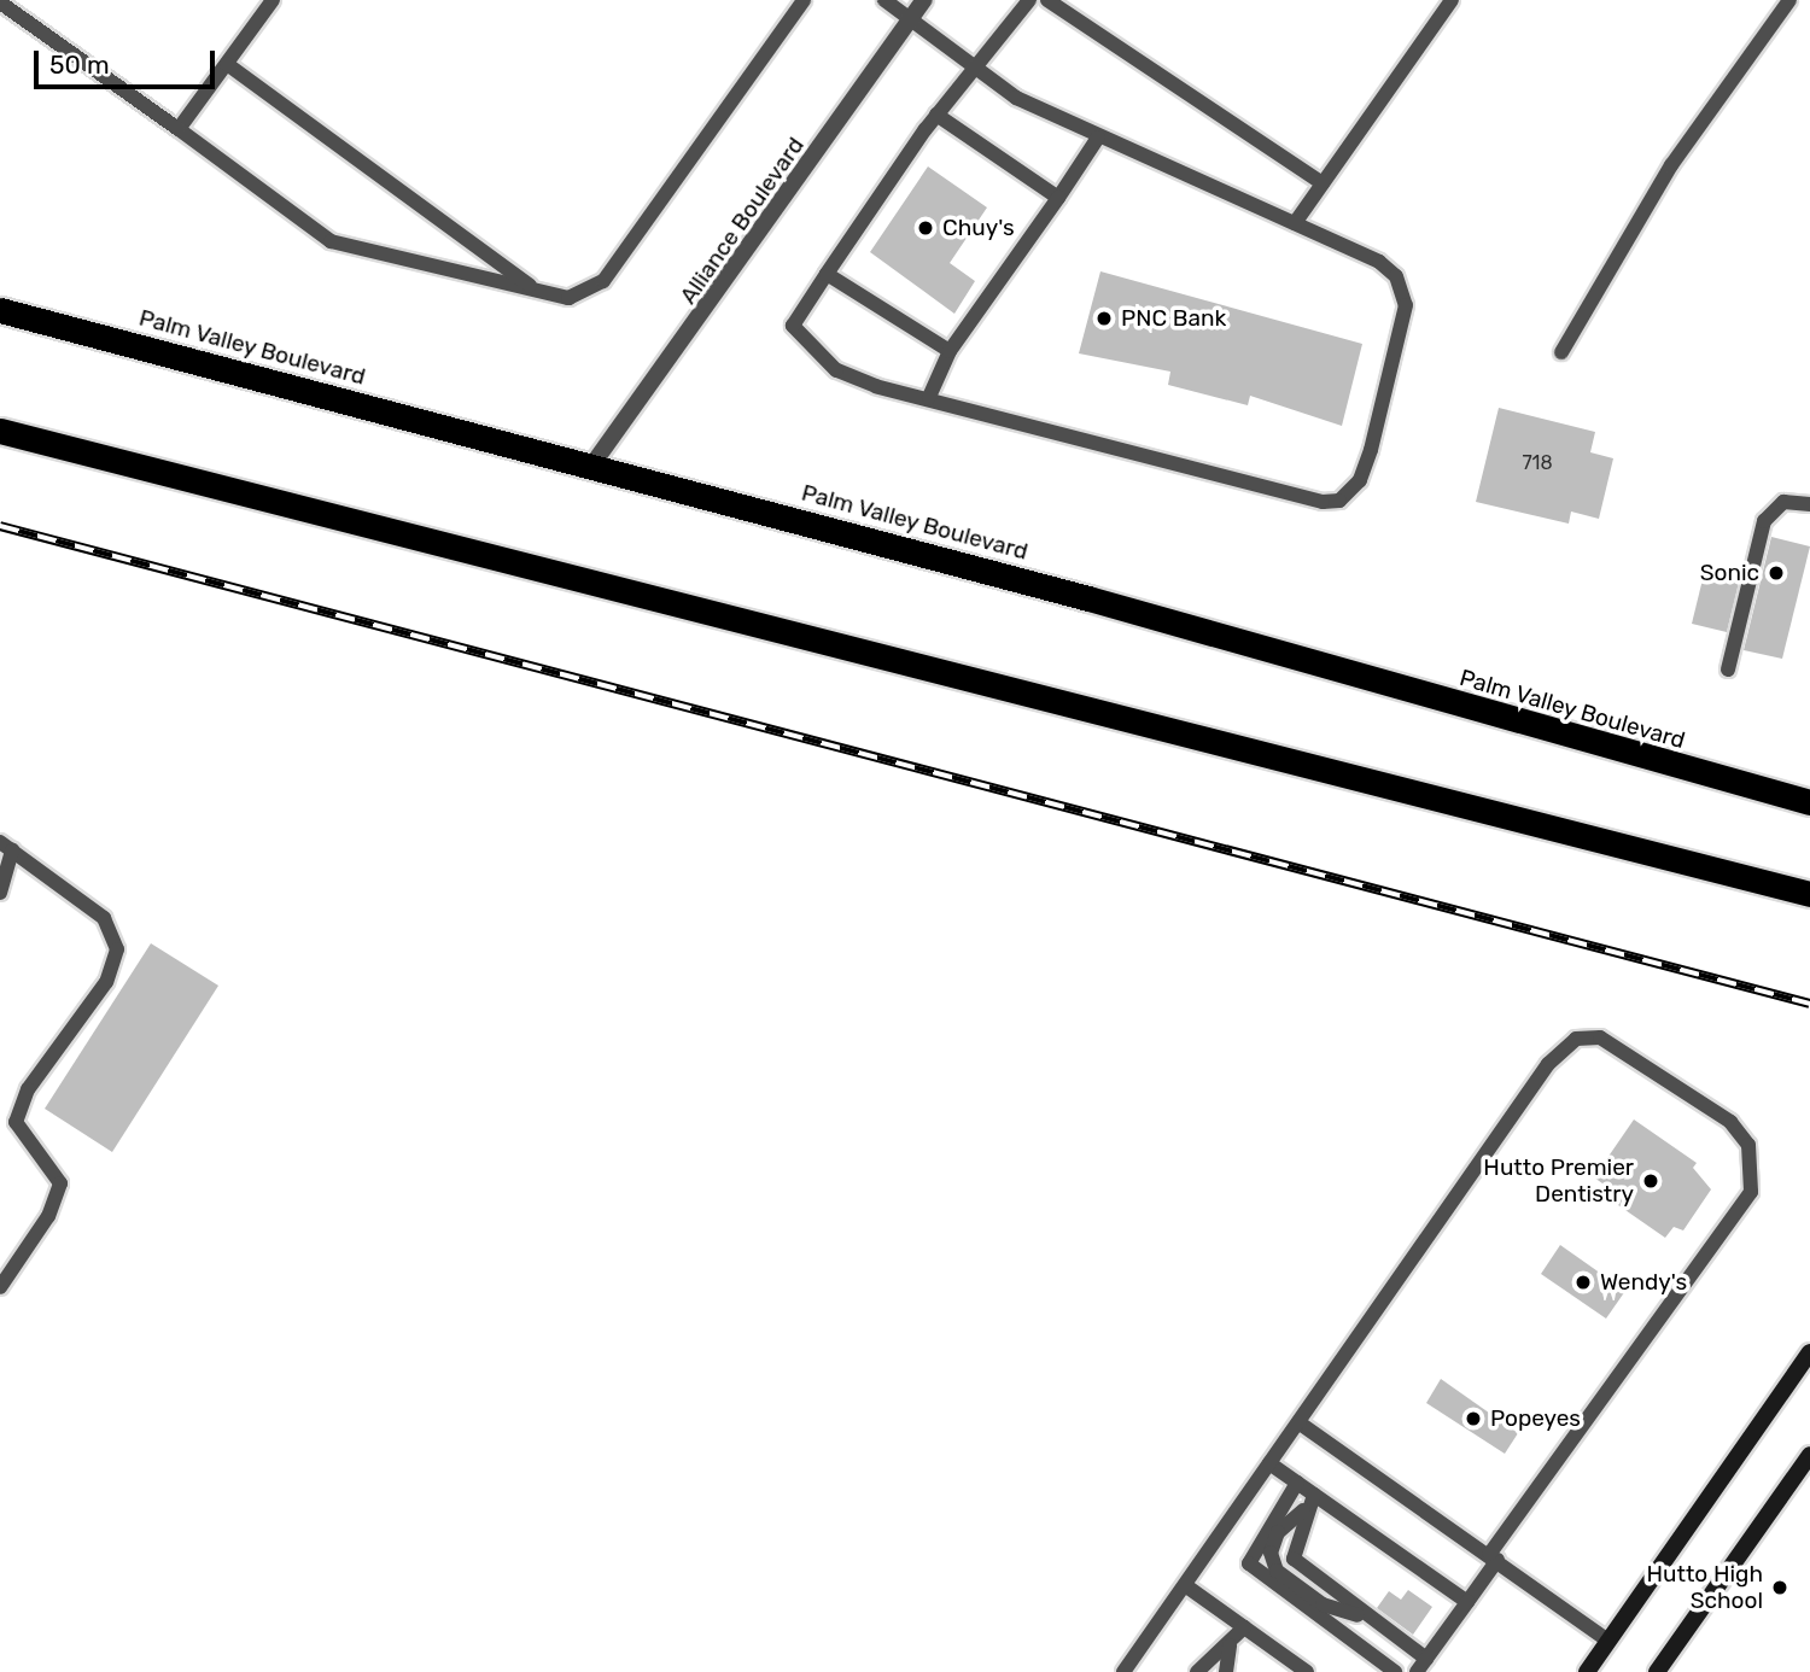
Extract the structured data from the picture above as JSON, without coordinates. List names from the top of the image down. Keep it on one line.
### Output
{"streets":{"highway":["Palm Valley Boulevard"],"street":["Alliance Boulevard"]},"crossings":[["Alliance Boulevard","Palm Valley Boulevard"]],"places":["Chuy's","PNC Bank","Sonic","Hutto Premier Dentistry","Wendy's","Popeyes","Hutto High School"],"house_numbers":["718"],"scale_bar":"50 m"}
